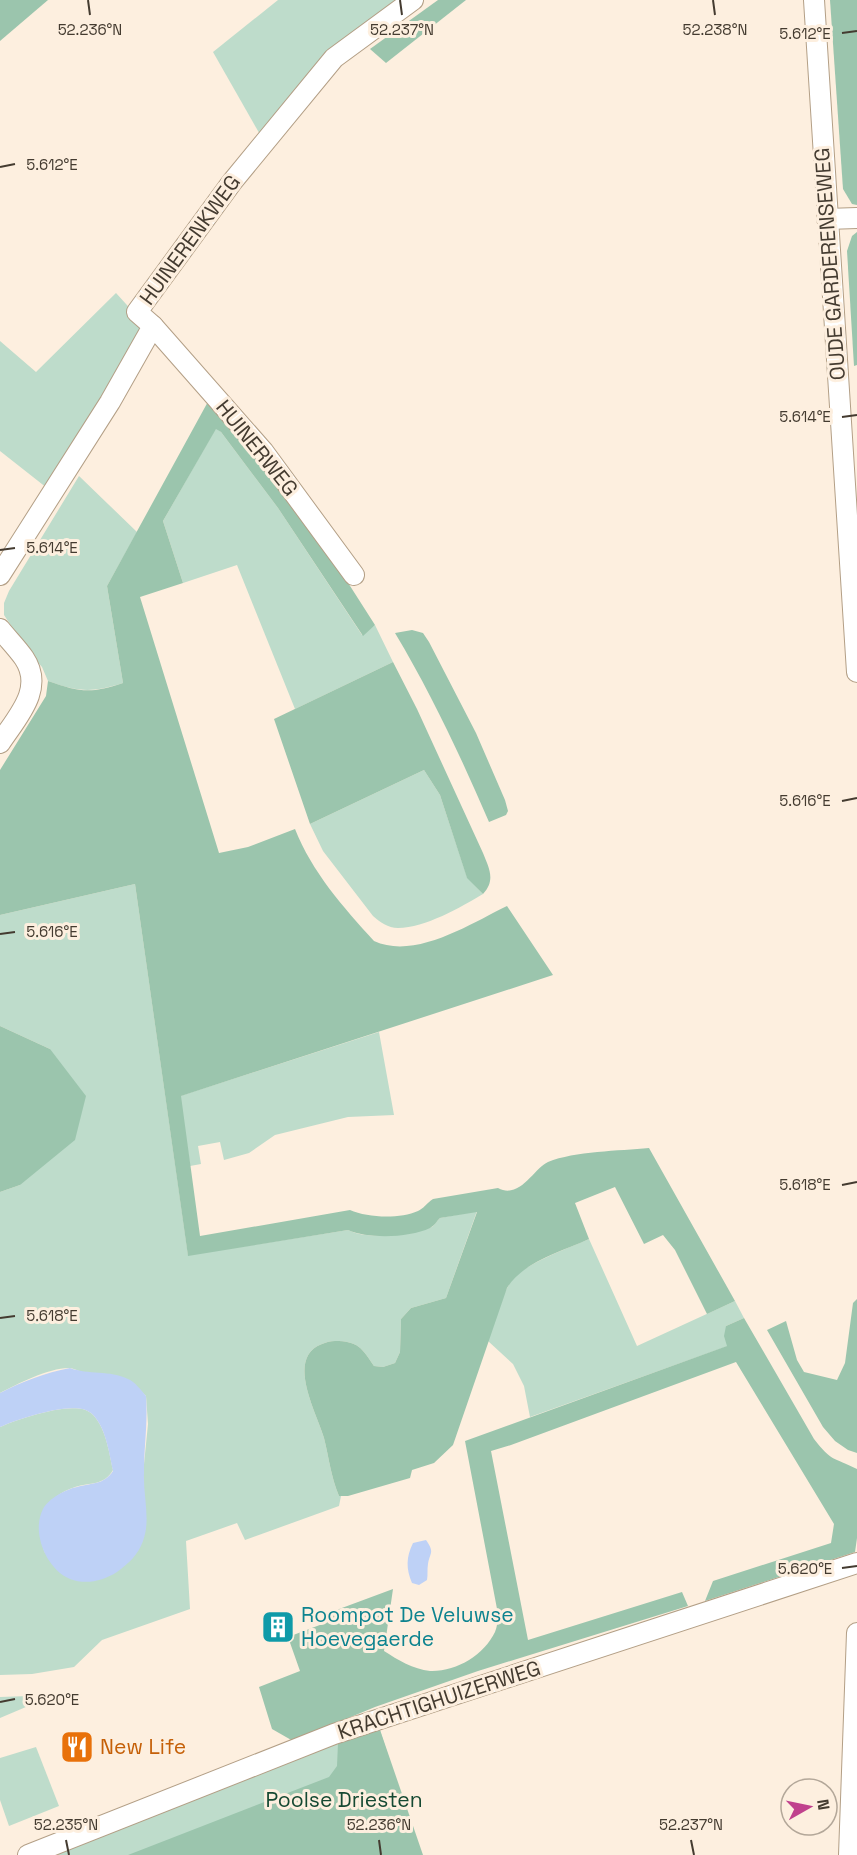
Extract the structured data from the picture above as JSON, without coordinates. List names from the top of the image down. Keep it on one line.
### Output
{"streets":{"street":["HUINERENKWEG","OUDE GARDERENSEWEG","HUINERWEG","KRACHTIGHUIZERWEG"]},"crossings":[["HUINERENKWEG","HUINERWEG"]],"parks":["Poolse Driesten"],"places":{"building":["Roompot De Veluwse Hoevegaerde"],"restaurant":["New Life"]},"north":"right","coordinates":["52.236°N","52.237°N","52.238°N","5.612°E","5.614°E","5.616°E","5.618°E","5.620°E","52.235°N"]}
